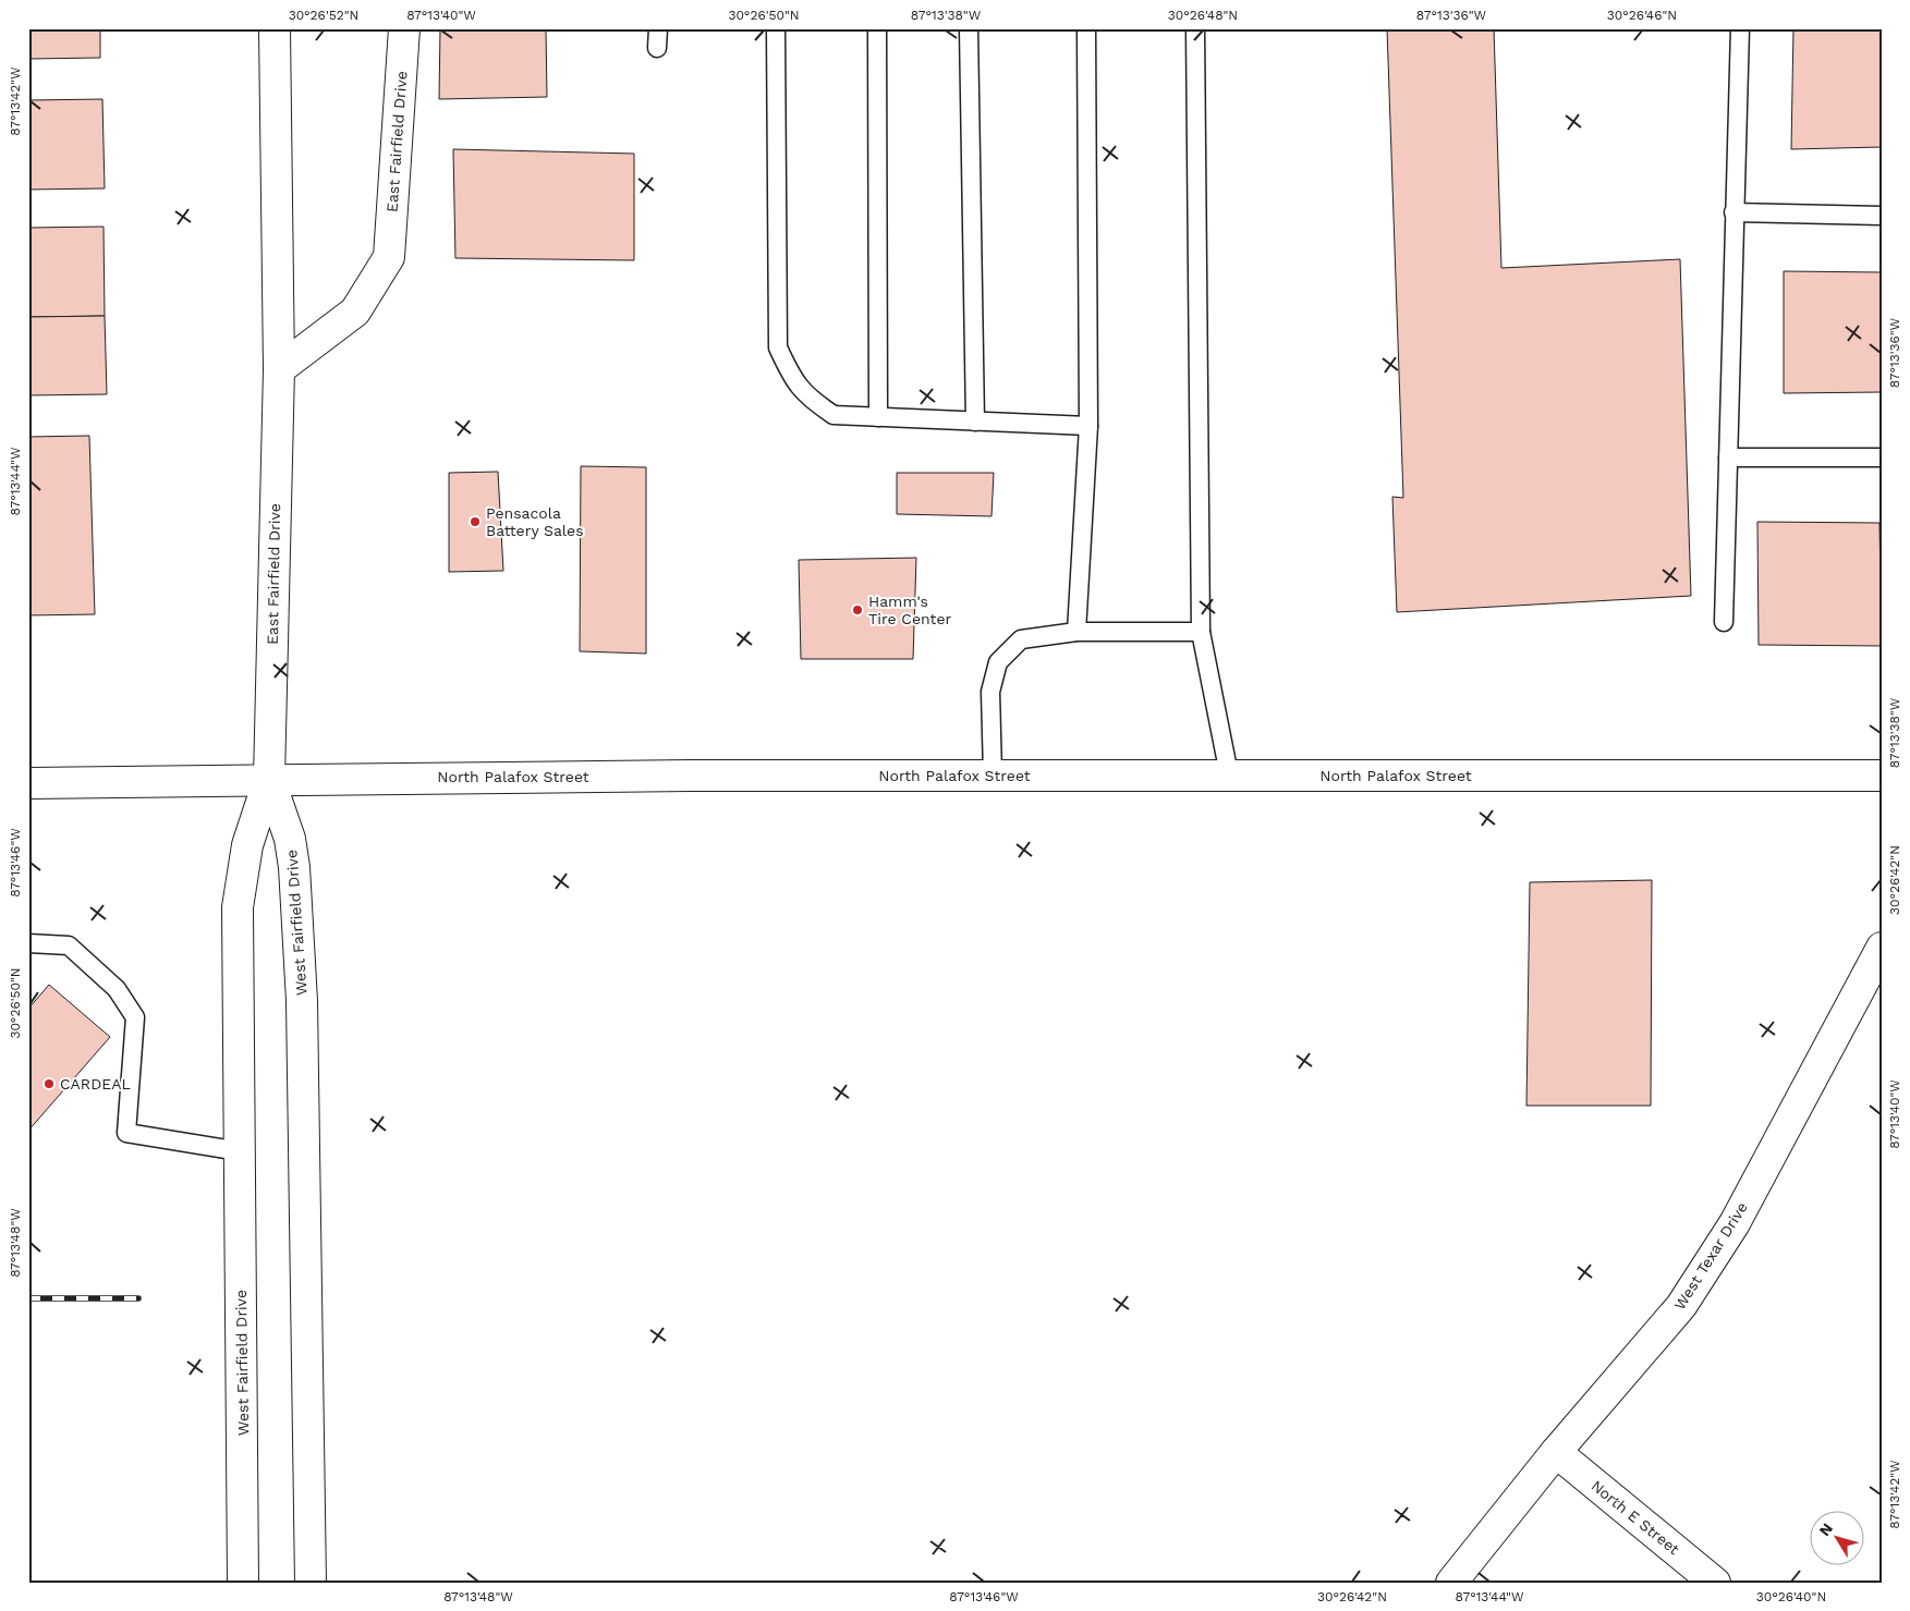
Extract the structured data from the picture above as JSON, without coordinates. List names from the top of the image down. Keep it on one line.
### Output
{"streets":{"main road":["East Fairfield Drive","North Palafox Street","West Fairfield Drive","West Texar Drive","North E Street"]},"crossings":[["East Fairfield Drive","North Palafox Street"],["East Fairfield Drive","West Fairfield Drive"],["North Palafox Street","West Fairfield Drive"],["West Texar Drive","North E Street"]],"places":["Pensacola Battery Sales","Hamm's Tire Center","CARDEAL"],"north":"top left","coordinates":["30°26'52\"N","87°13'40\"W","30°26'50\"N","87°13'38\"W","30°26'48\"N","87°13'36\"W","30°26'46\"N","87°13'42\"W","87°13'44\"W","87°13'46\"W","30°26'42\"N","87°13'48\"W","30°26'40\"N"]}
